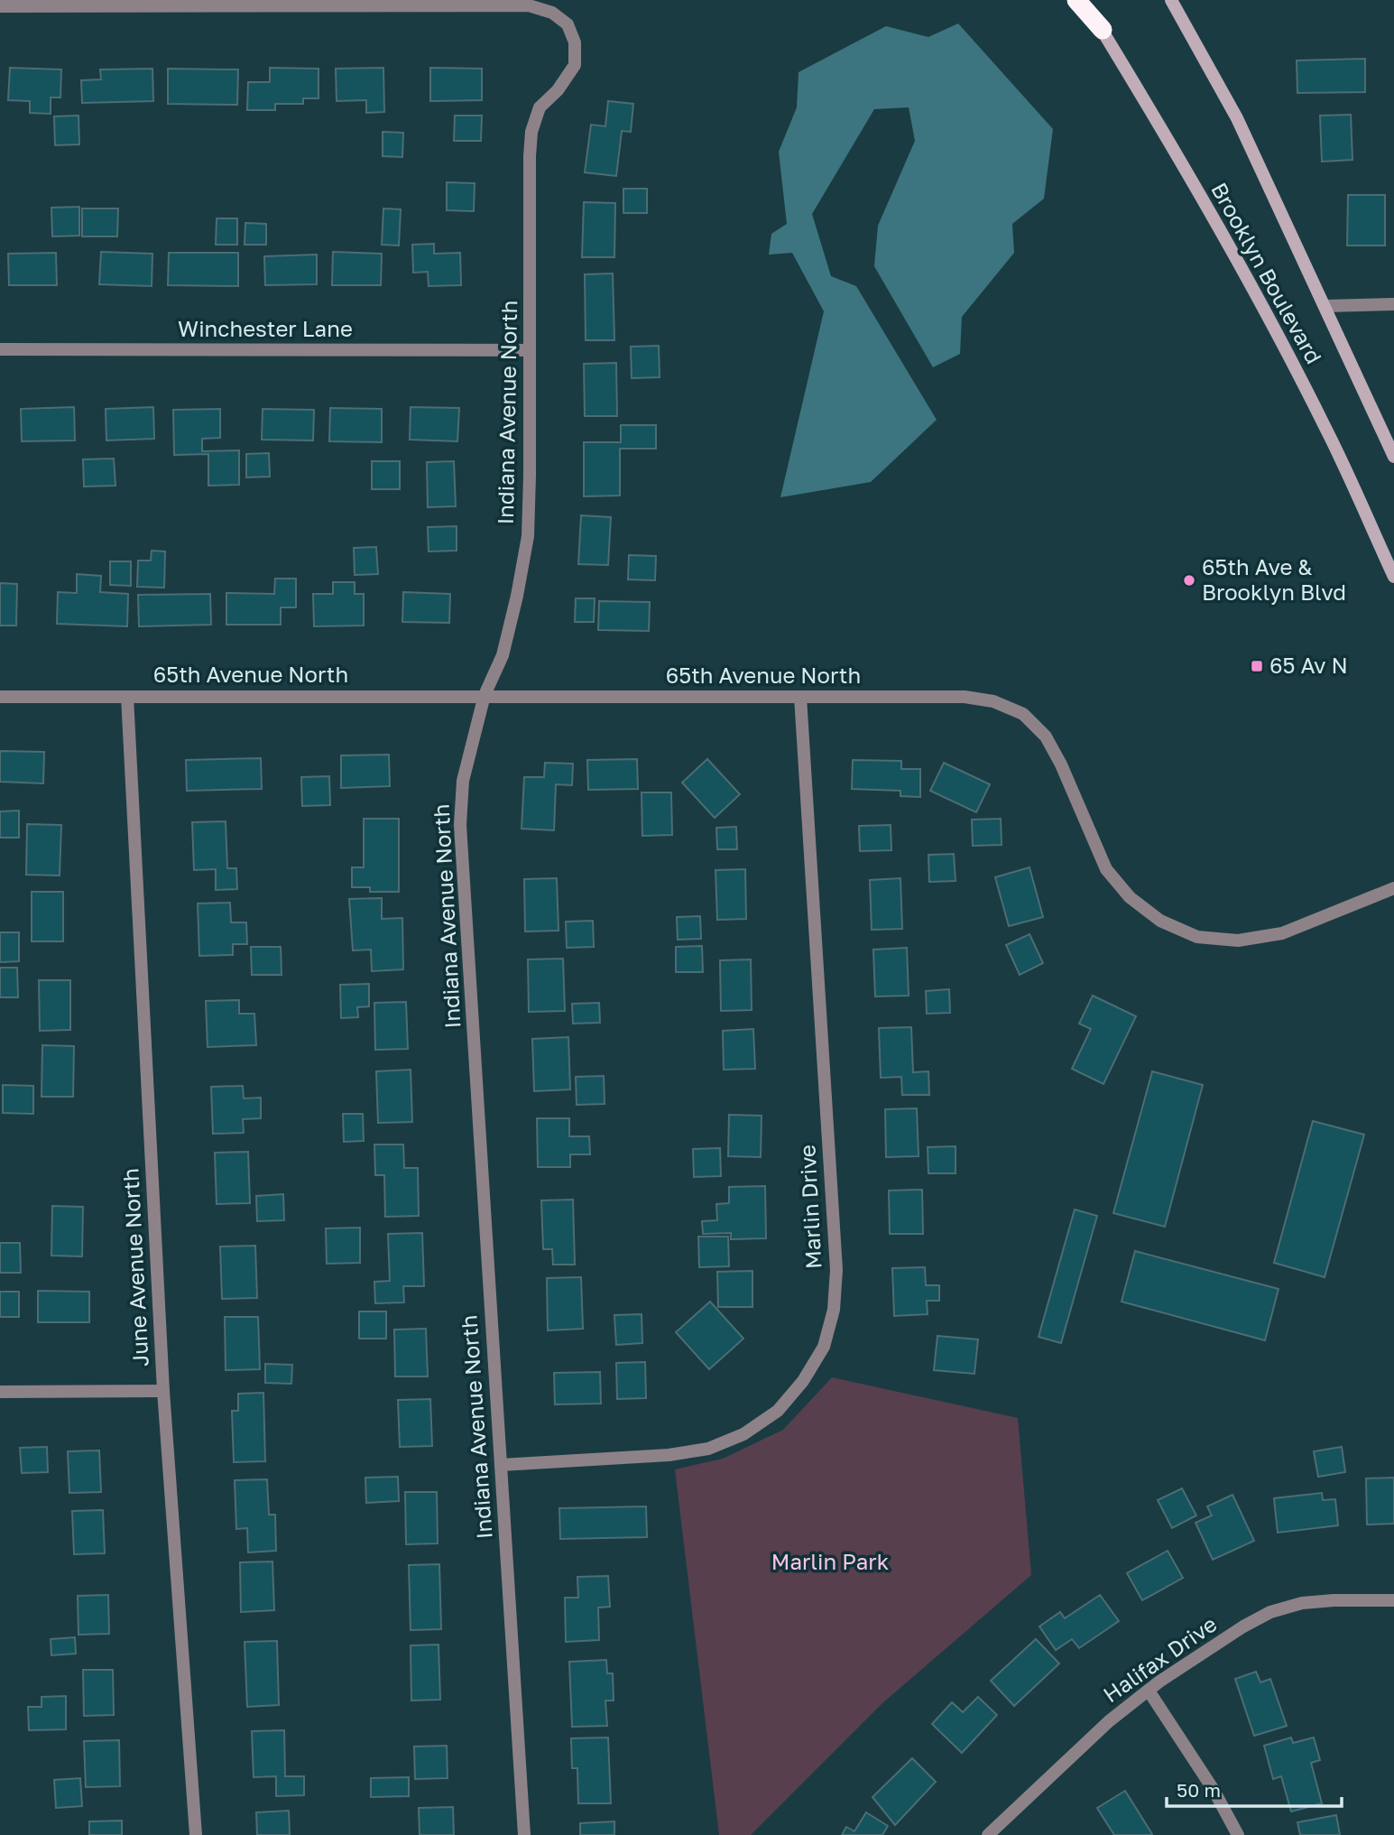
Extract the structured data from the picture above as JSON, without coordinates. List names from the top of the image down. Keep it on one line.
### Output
{"streets":{"main road":["Brooklyn Boulevard"],"street":["Winchester Lane","Indiana Avenue North","65th Avenue North","Marlin Drive","June Avenue North","Halifax Drive"]},"crossings":[["Winchester Lane","Indiana Avenue North"],["Indiana Avenue North","65th Avenue North"],["Indiana Avenue North","Marlin Drive"],["65th Avenue North","Marlin Drive"],["65th Avenue North","June Avenue North"]],"parks":["Marlin Park"],"places":{"other":["65th Ave & Brooklyn Blvd"],"transit":["65 Av N"]},"scale_bar":"50 m"}
